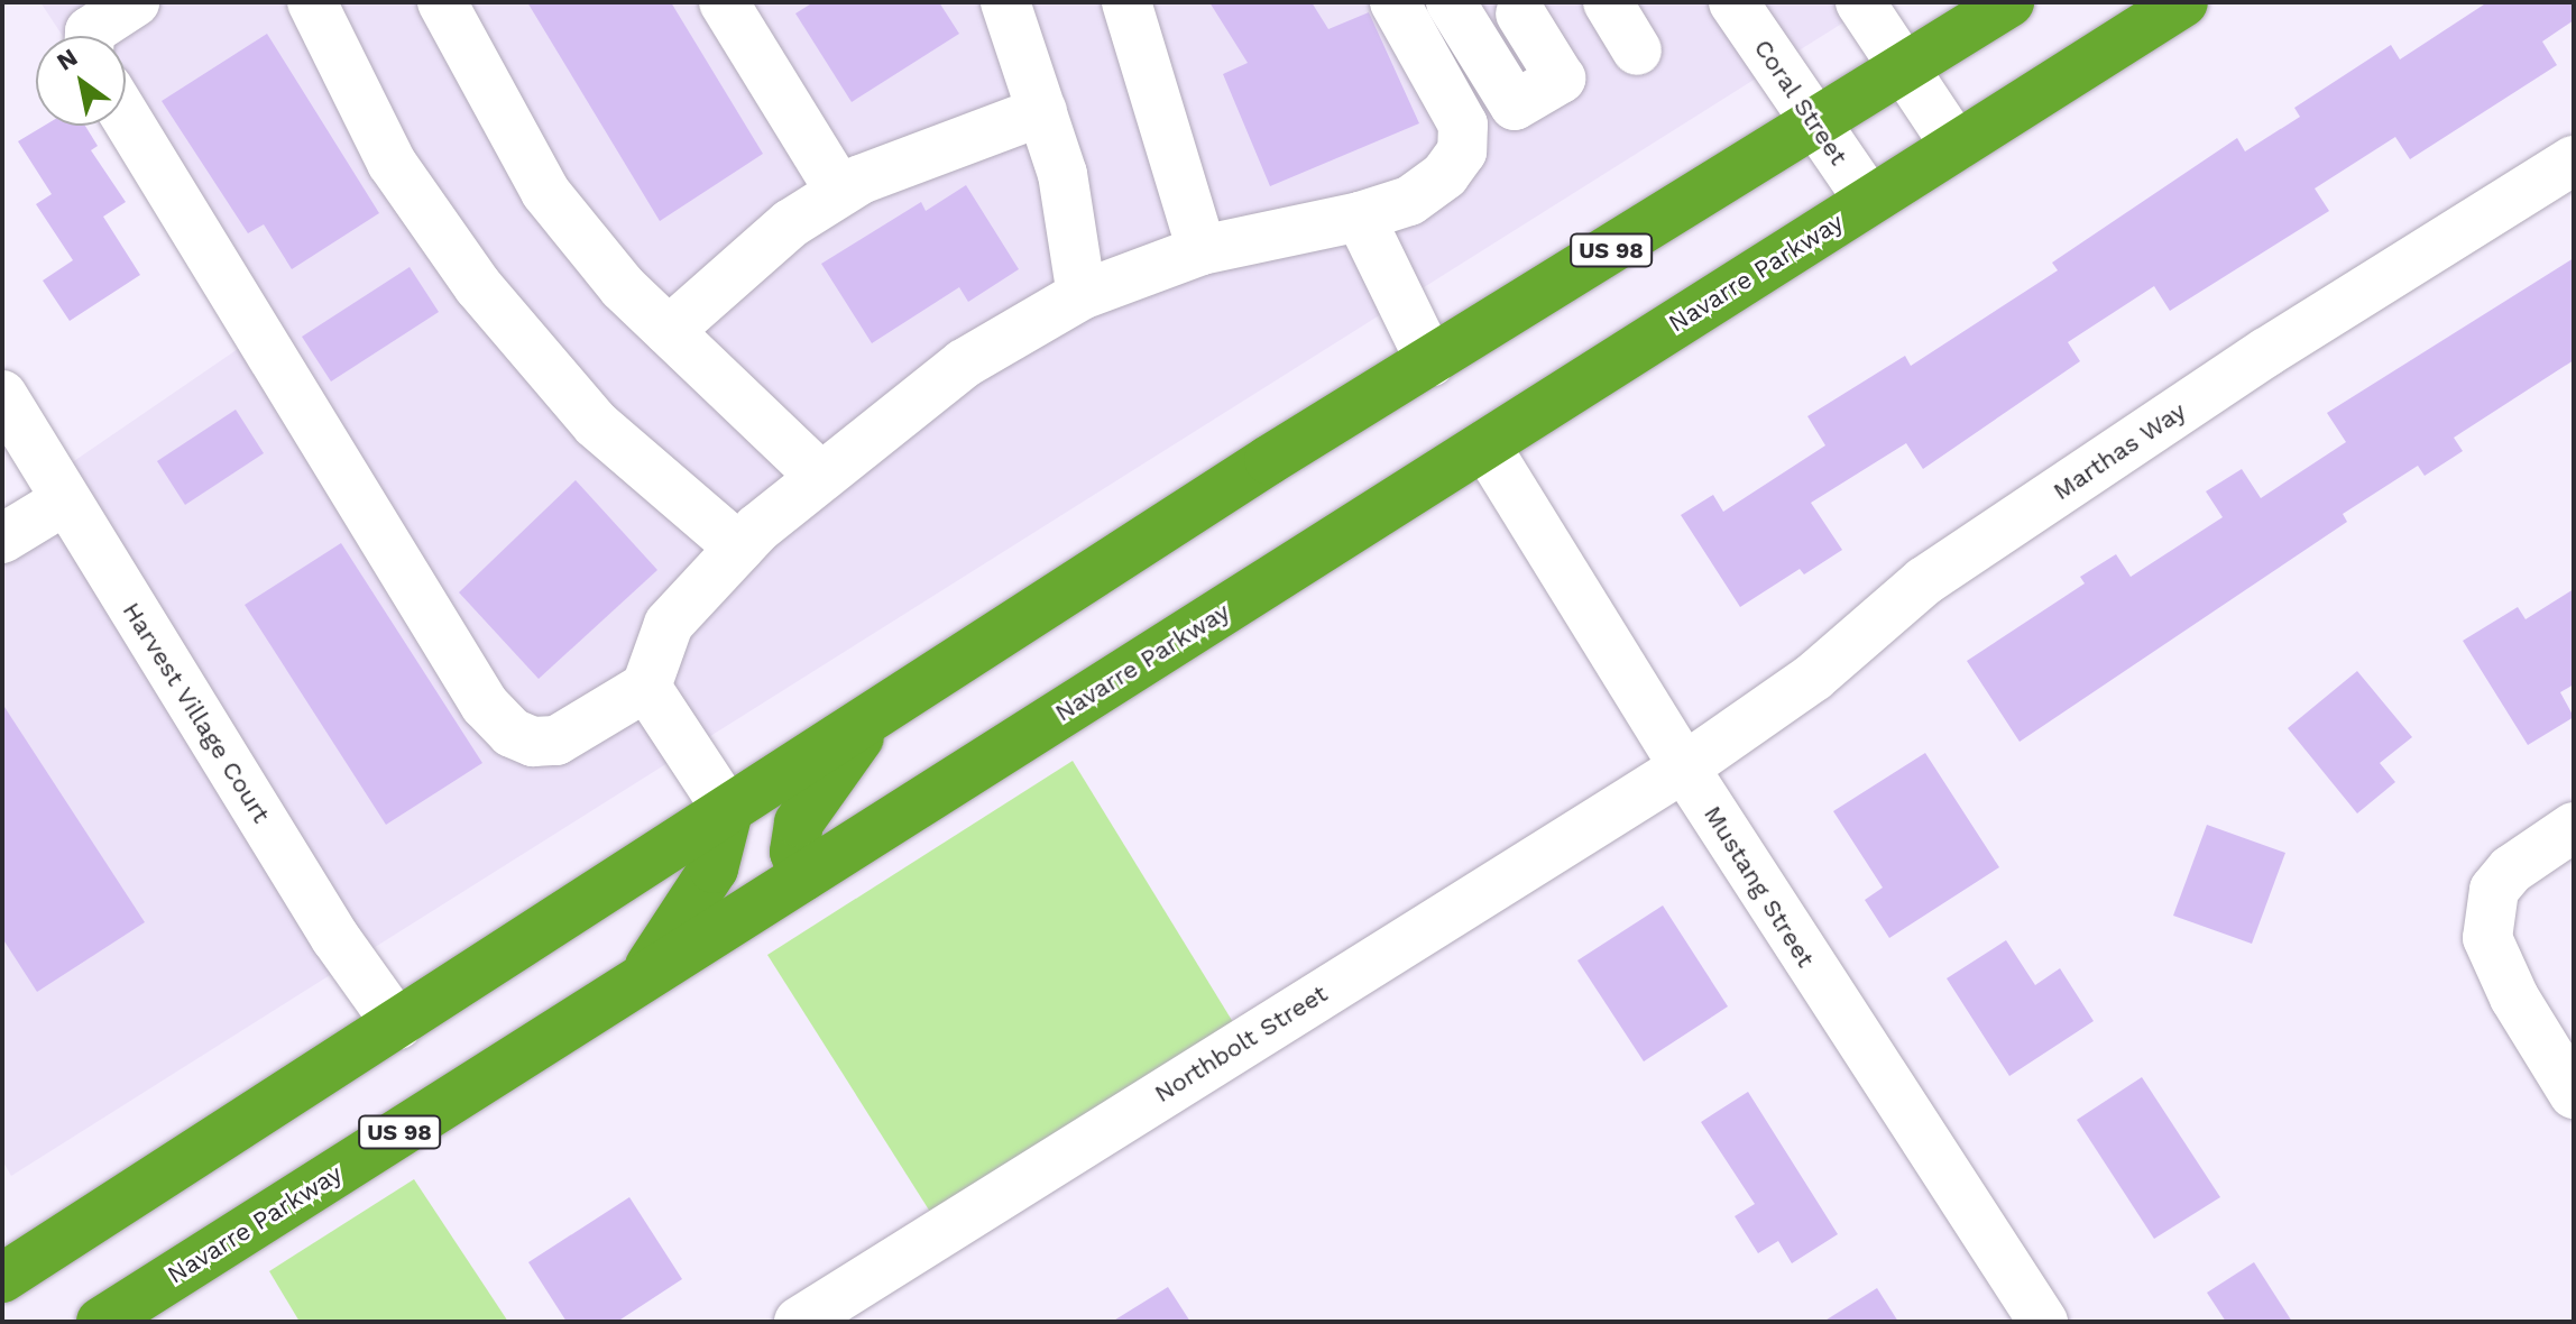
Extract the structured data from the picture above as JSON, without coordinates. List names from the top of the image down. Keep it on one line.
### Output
{"streets":{"highway":["US 98","Navarre Parkway"],"street":["Coral Street","Marthas Way","Harvest Village Court","Mustang Street","Northbolt Street"]},"crossings":[["Coral Street","US 98"],["Coral Street","Navarre Parkway"],["US 98","Harvest Village Court"],["Navarre Parkway","Mustang Street"],["Marthas Way","Mustang Street"],["Marthas Way","Northbolt Street"],["Mustang Street","Northbolt Street"]],"north":"top left"}
